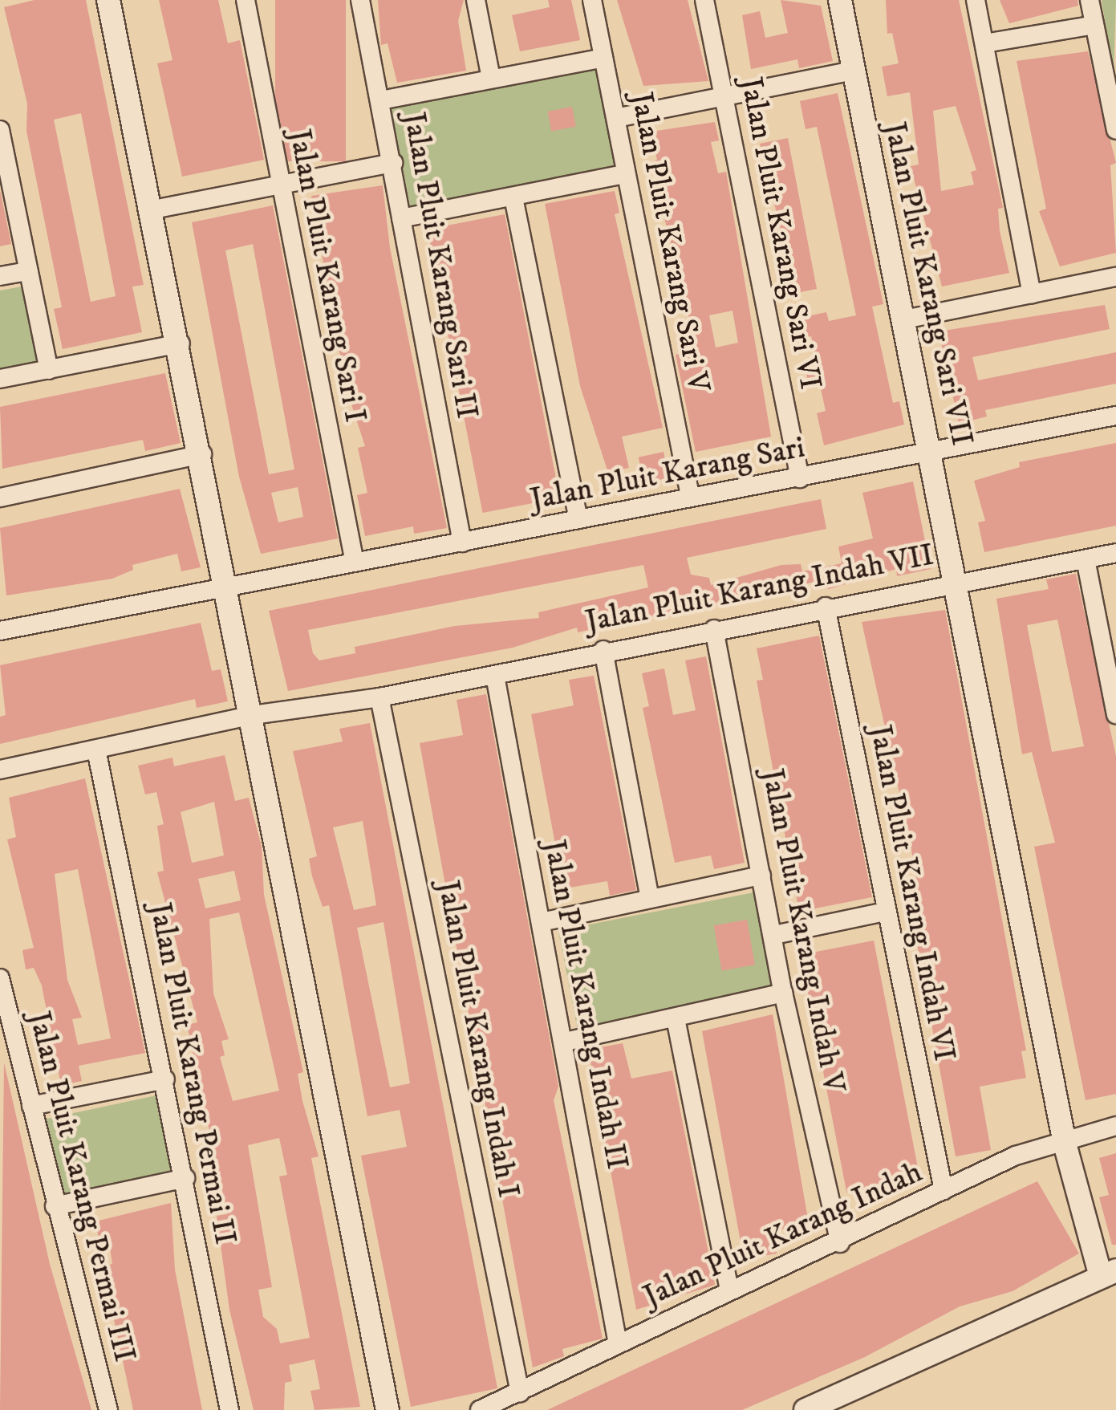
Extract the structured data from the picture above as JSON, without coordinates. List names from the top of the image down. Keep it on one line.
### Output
{"streets":{"street":["Jalan Pluit Karang Sari VI","Jalan Pluit Karang Sari V","Jalan Pluit Karang Sari II","Jalan Pluit Karang Sari I","Jalan Pluit Karang Sari VII","Jalan Pluit Karang Sari","Jalan Pluit Karang Indah VII","Jalan Pluit Karang Indah VI","Jalan Pluit Karang Indah V","Jalan Pluit Karang Indah II","Jalan Pluit Karang Indah I","Jalan Pluit Karang Permai II","Jalan Pluit Karang Permai III","Jalan Pluit Karang Indah"]},"crossings":[["Jalan Pluit Karang Sari VI","Jalan Pluit Karang Sari"],["Jalan Pluit Karang Sari V","Jalan Pluit Karang Sari"],["Jalan Pluit Karang Sari II","Jalan Pluit Karang Sari"],["Jalan Pluit Karang Sari I","Jalan Pluit Karang Sari"],["Jalan Pluit Karang Sari VII","Jalan Pluit Karang Sari"],["Jalan Pluit Karang Sari VII","Jalan Pluit Karang Indah VII"],["Jalan Pluit Karang Indah VII","Jalan Pluit Karang Indah VI"],["Jalan Pluit Karang Indah VII","Jalan Pluit Karang Indah V"],["Jalan Pluit Karang Indah VII","Jalan Pluit Karang Indah II"],["Jalan Pluit Karang Indah VII","Jalan Pluit Karang Indah I"],["Jalan Pluit Karang Indah VII","Jalan Pluit Karang Permai II"],["Jalan Pluit Karang Indah VII","Jalan Pluit Karang Indah"],["Jalan Pluit Karang Indah VI","Jalan Pluit Karang Indah"],["Jalan Pluit Karang Indah V","Jalan Pluit Karang Indah"],["Jalan Pluit Karang Indah II","Jalan Pluit Karang Indah"],["Jalan Pluit Karang Indah I","Jalan Pluit Karang Indah"]]}
